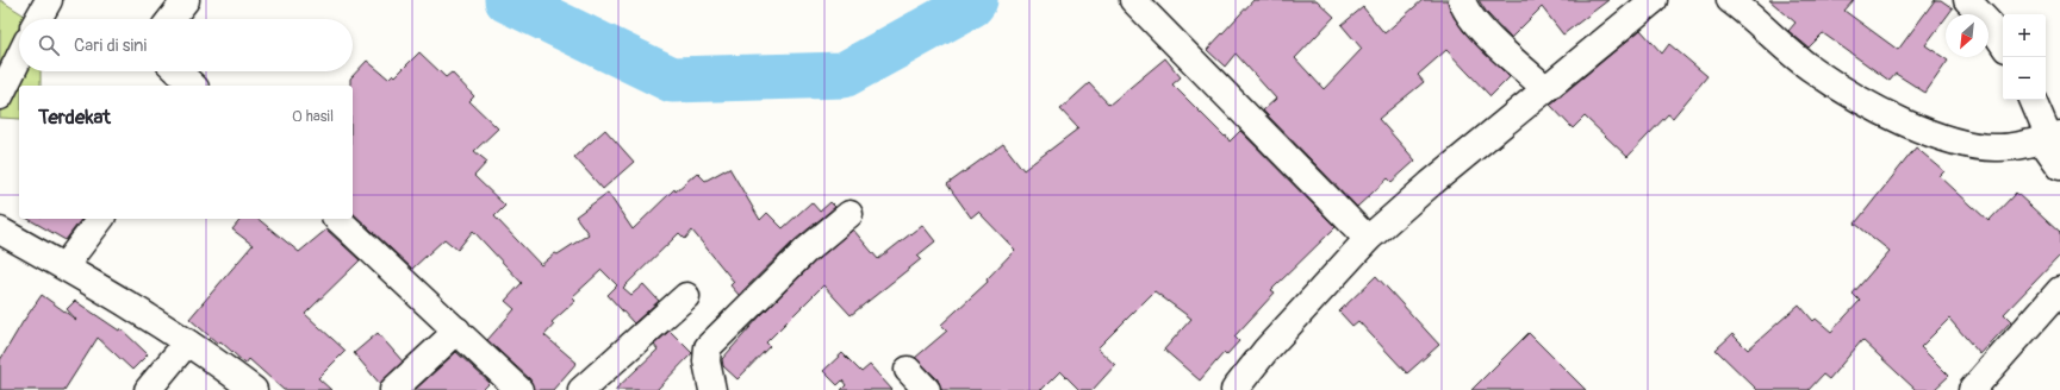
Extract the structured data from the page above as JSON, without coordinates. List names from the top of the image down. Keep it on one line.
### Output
{"north":"bottom left","page":{"map_buttons":["+","−"],"search":"Cari di sini","heading":["Terdekat","0 hasil"]}}
